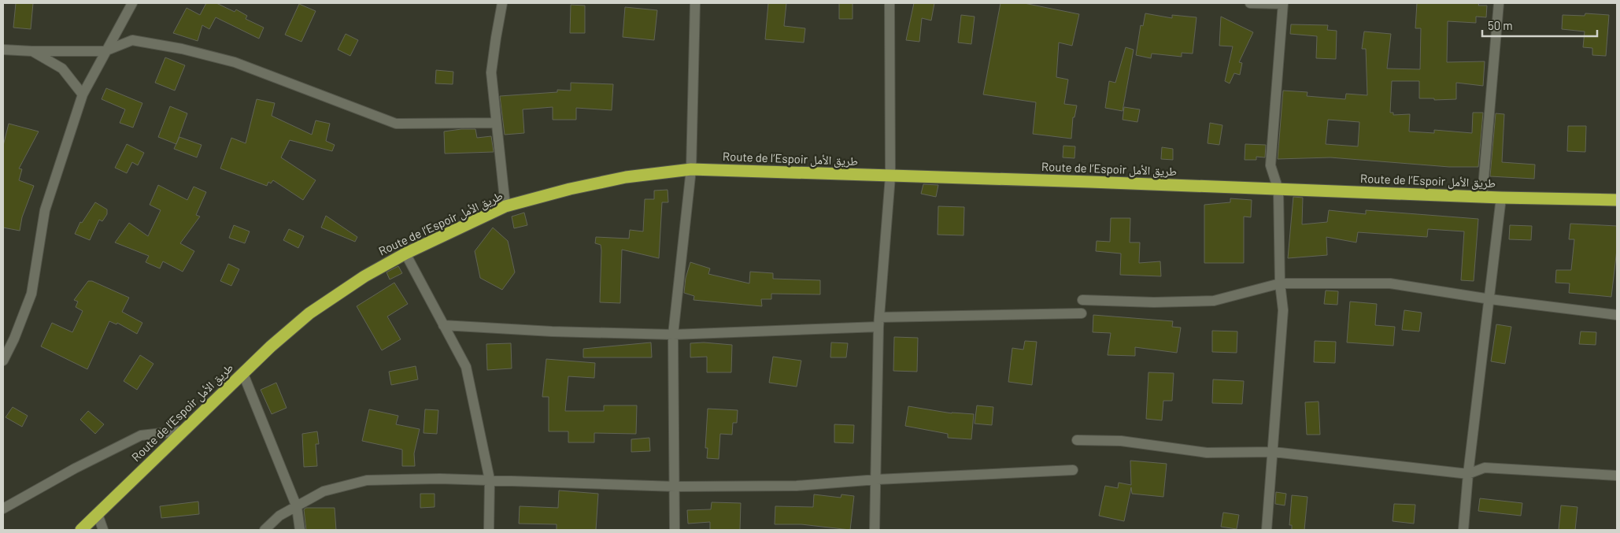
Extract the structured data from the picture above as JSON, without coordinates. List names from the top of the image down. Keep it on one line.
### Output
{"streets":{"highway":["Route de l’Espoir طريق الأمل"]},"scale_bar":"50 m"}
